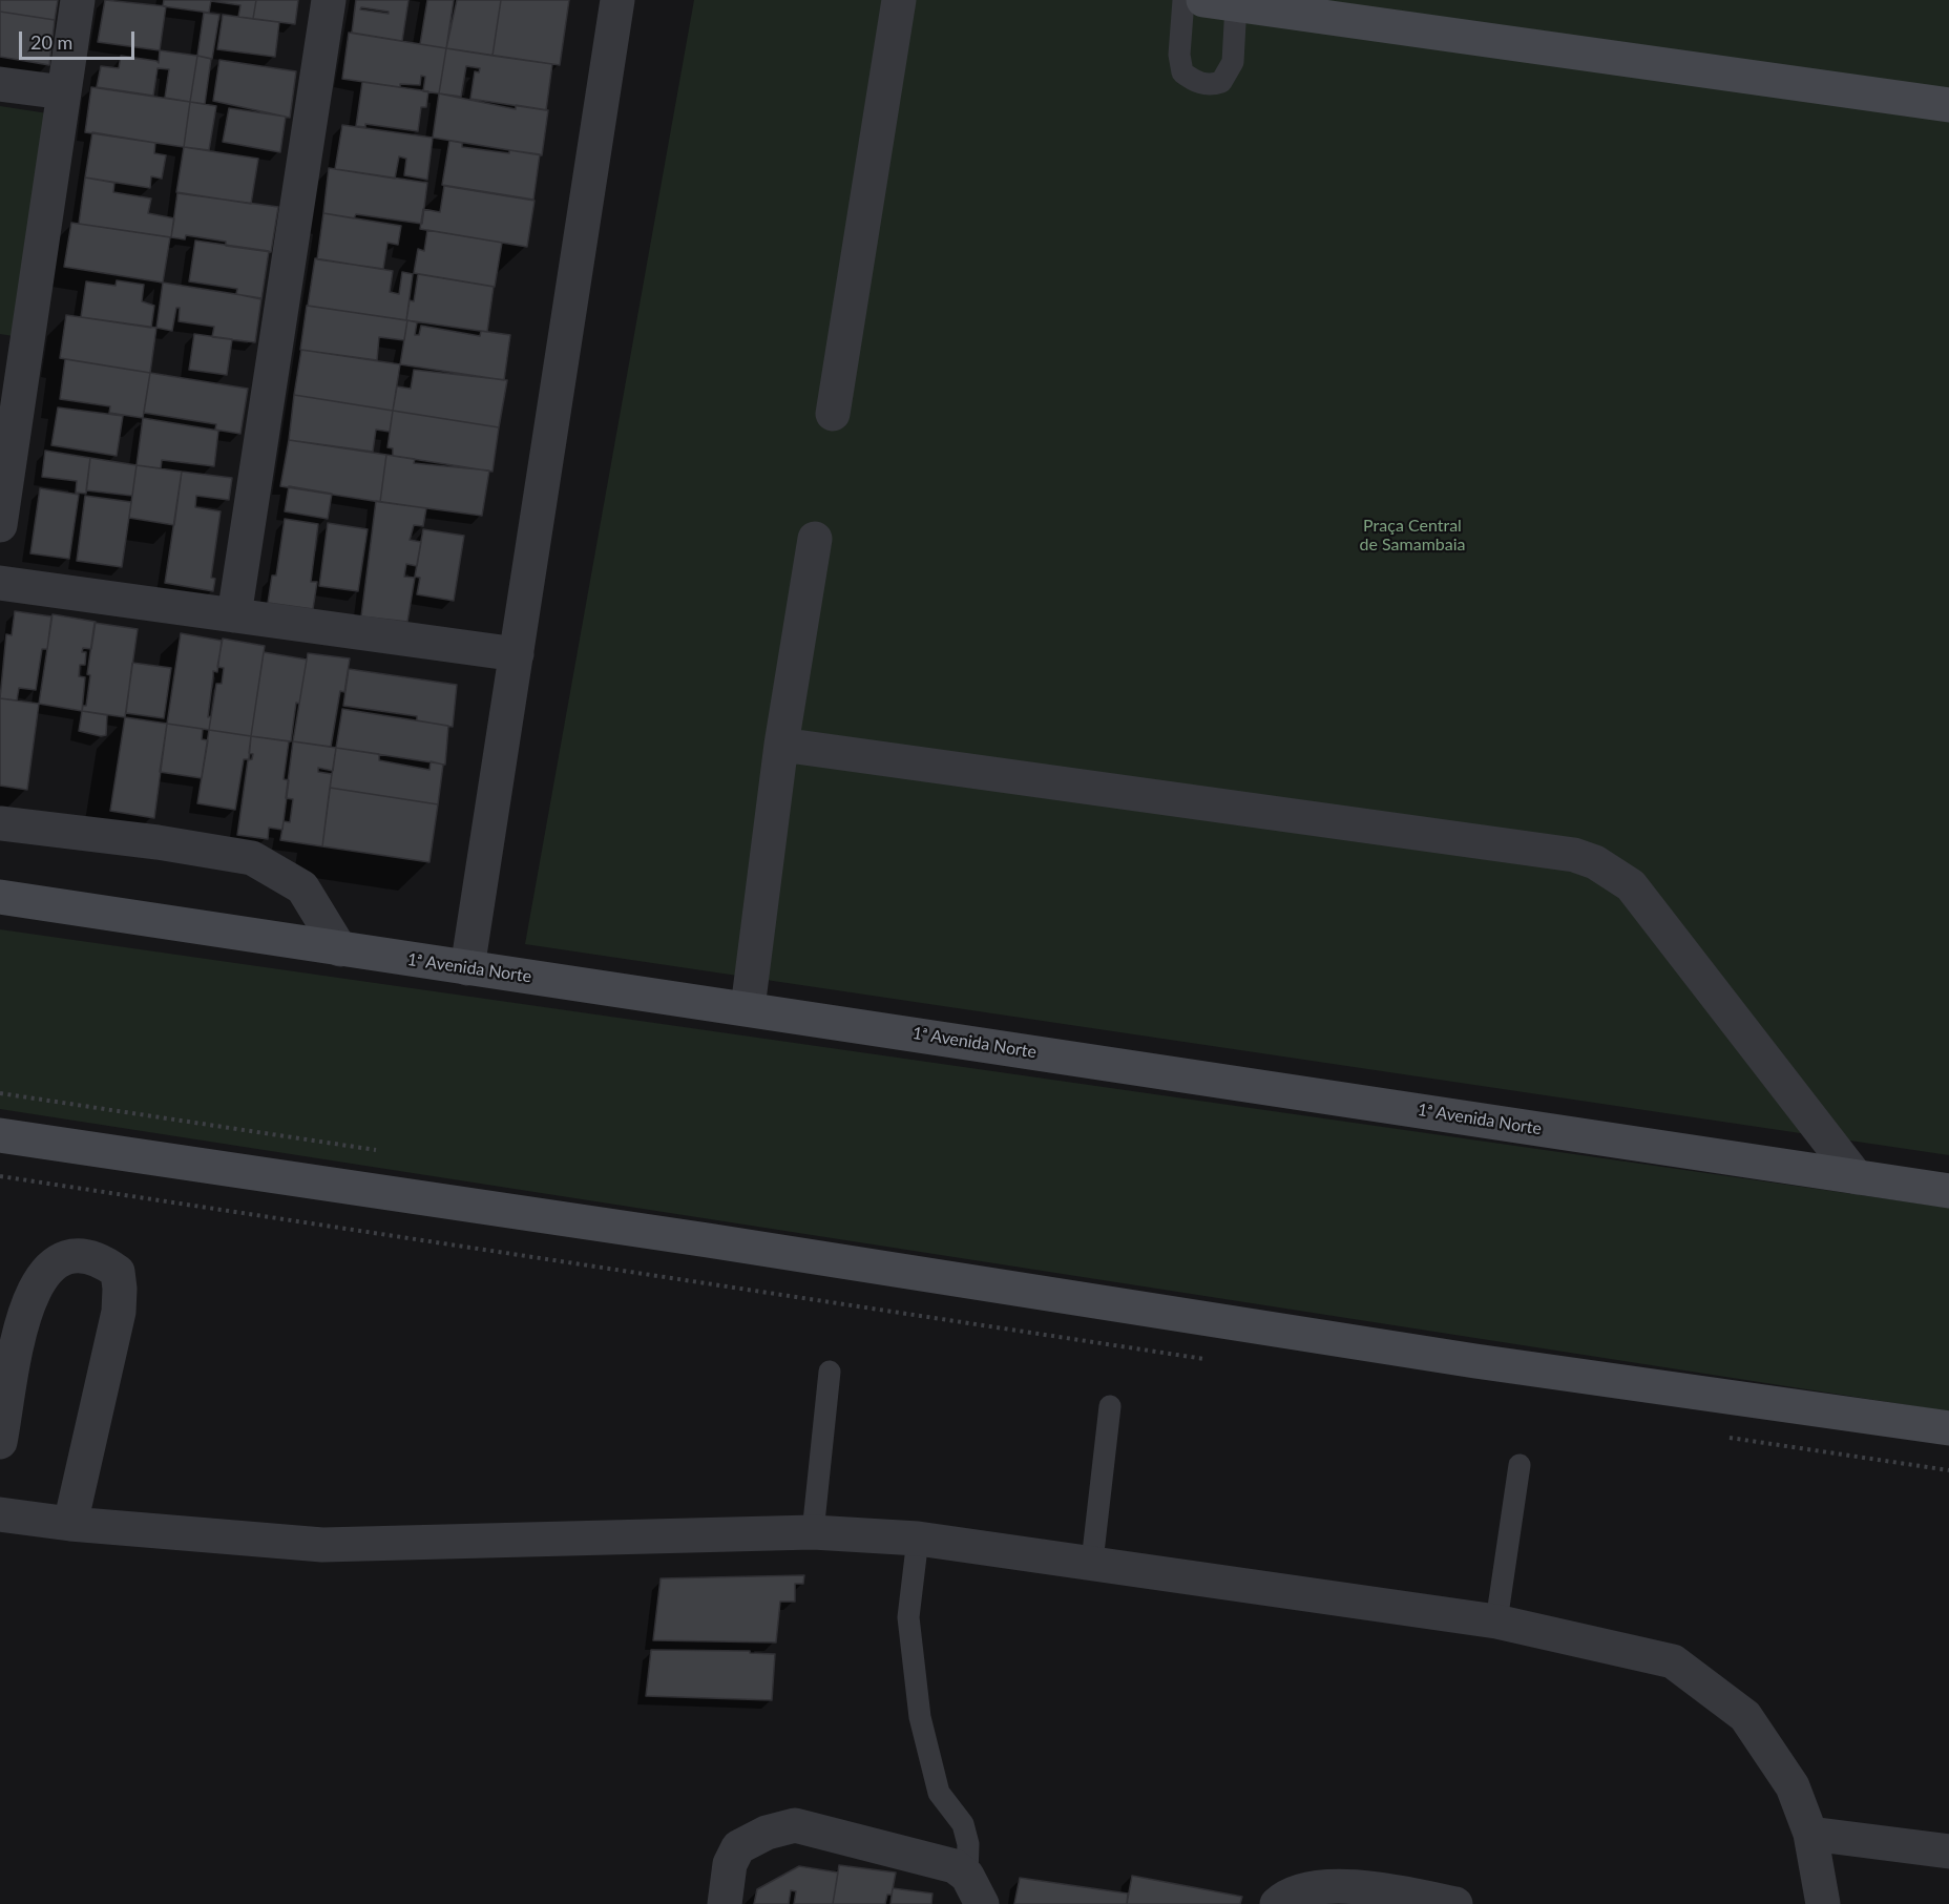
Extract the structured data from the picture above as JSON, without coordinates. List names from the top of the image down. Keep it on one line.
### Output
{"streets":{"main road":["1ᵃ Avenida Norte"]},"parks":["Praça Central de Samambaia"],"scale_bar":"20 m"}
